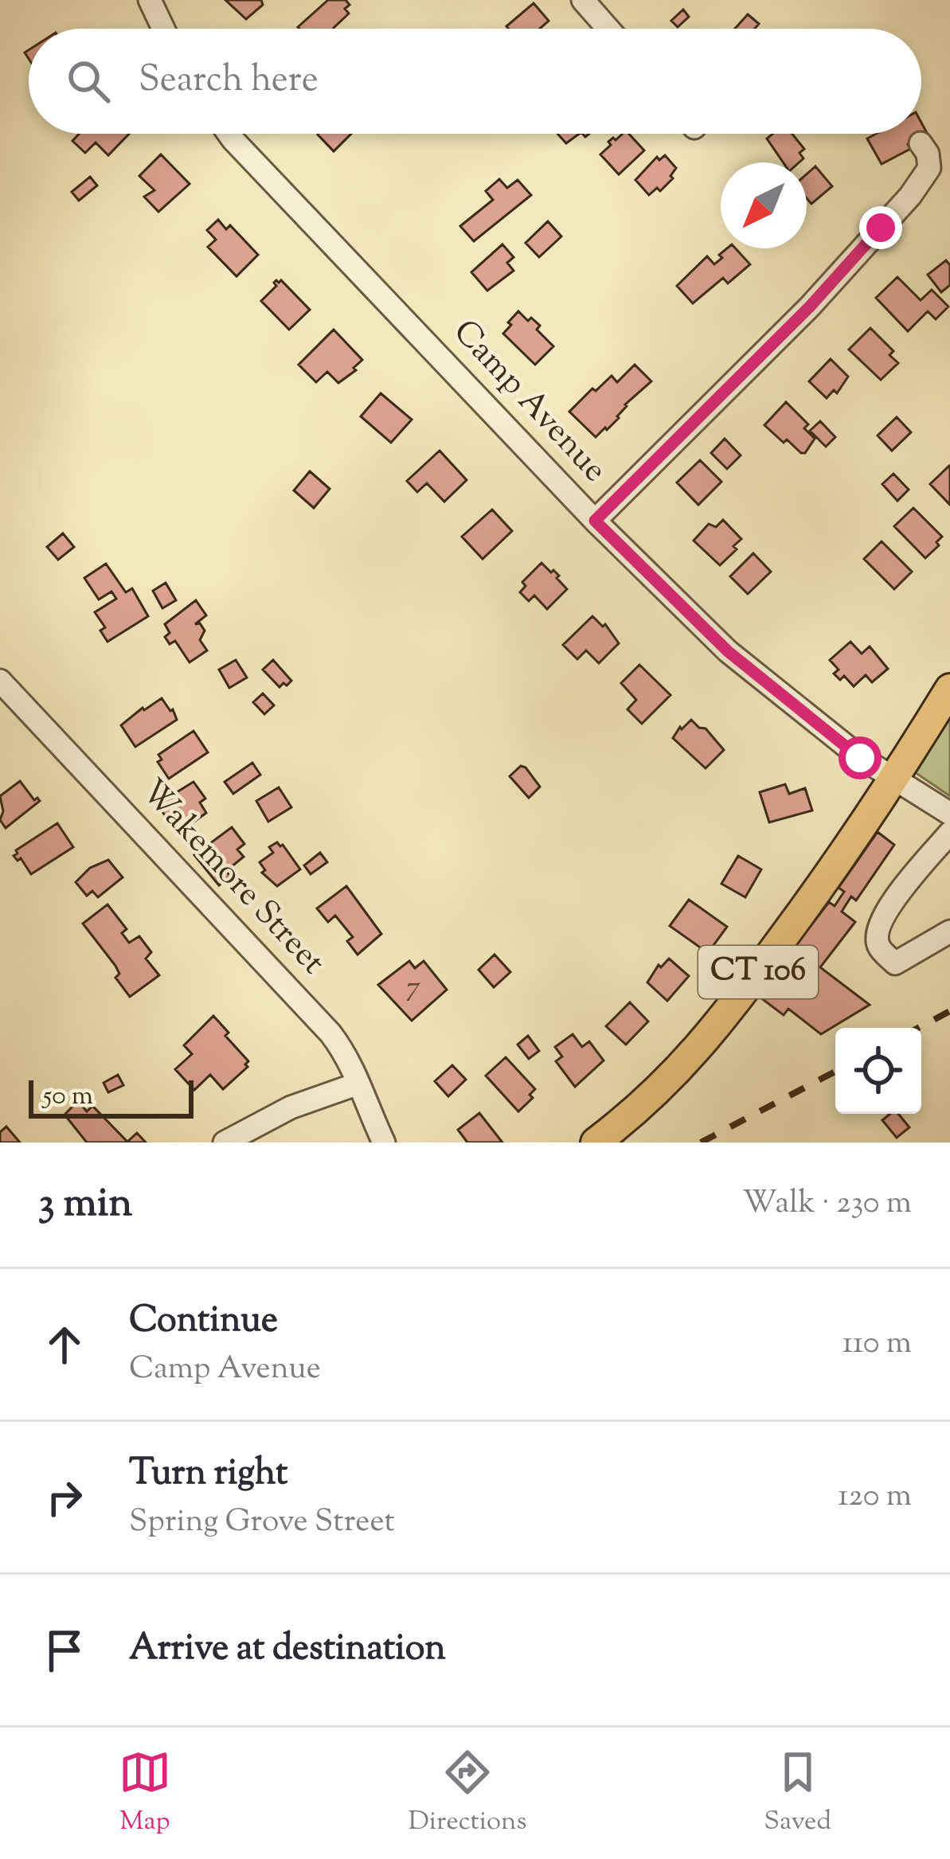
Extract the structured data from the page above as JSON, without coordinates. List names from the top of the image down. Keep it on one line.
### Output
{"streets":{"main road":["CT 106"],"street":["Camp Avenue","Wakemore Street"]},"crossings":[["Camp Avenue","CT 106"]],"house_numbers":["7"],"scale_bar":"50 m","north":"bottom left","page":{"search":"Search here","scale":"50 m","heading":["3 min","Walk · 230 m"],"list":[["Continue","Camp Avenue","110 m"],["Turn right","Spring Grove Street","120 m"],"Arrive at destination"],"nav":["Map","Directions","Saved"]}}
